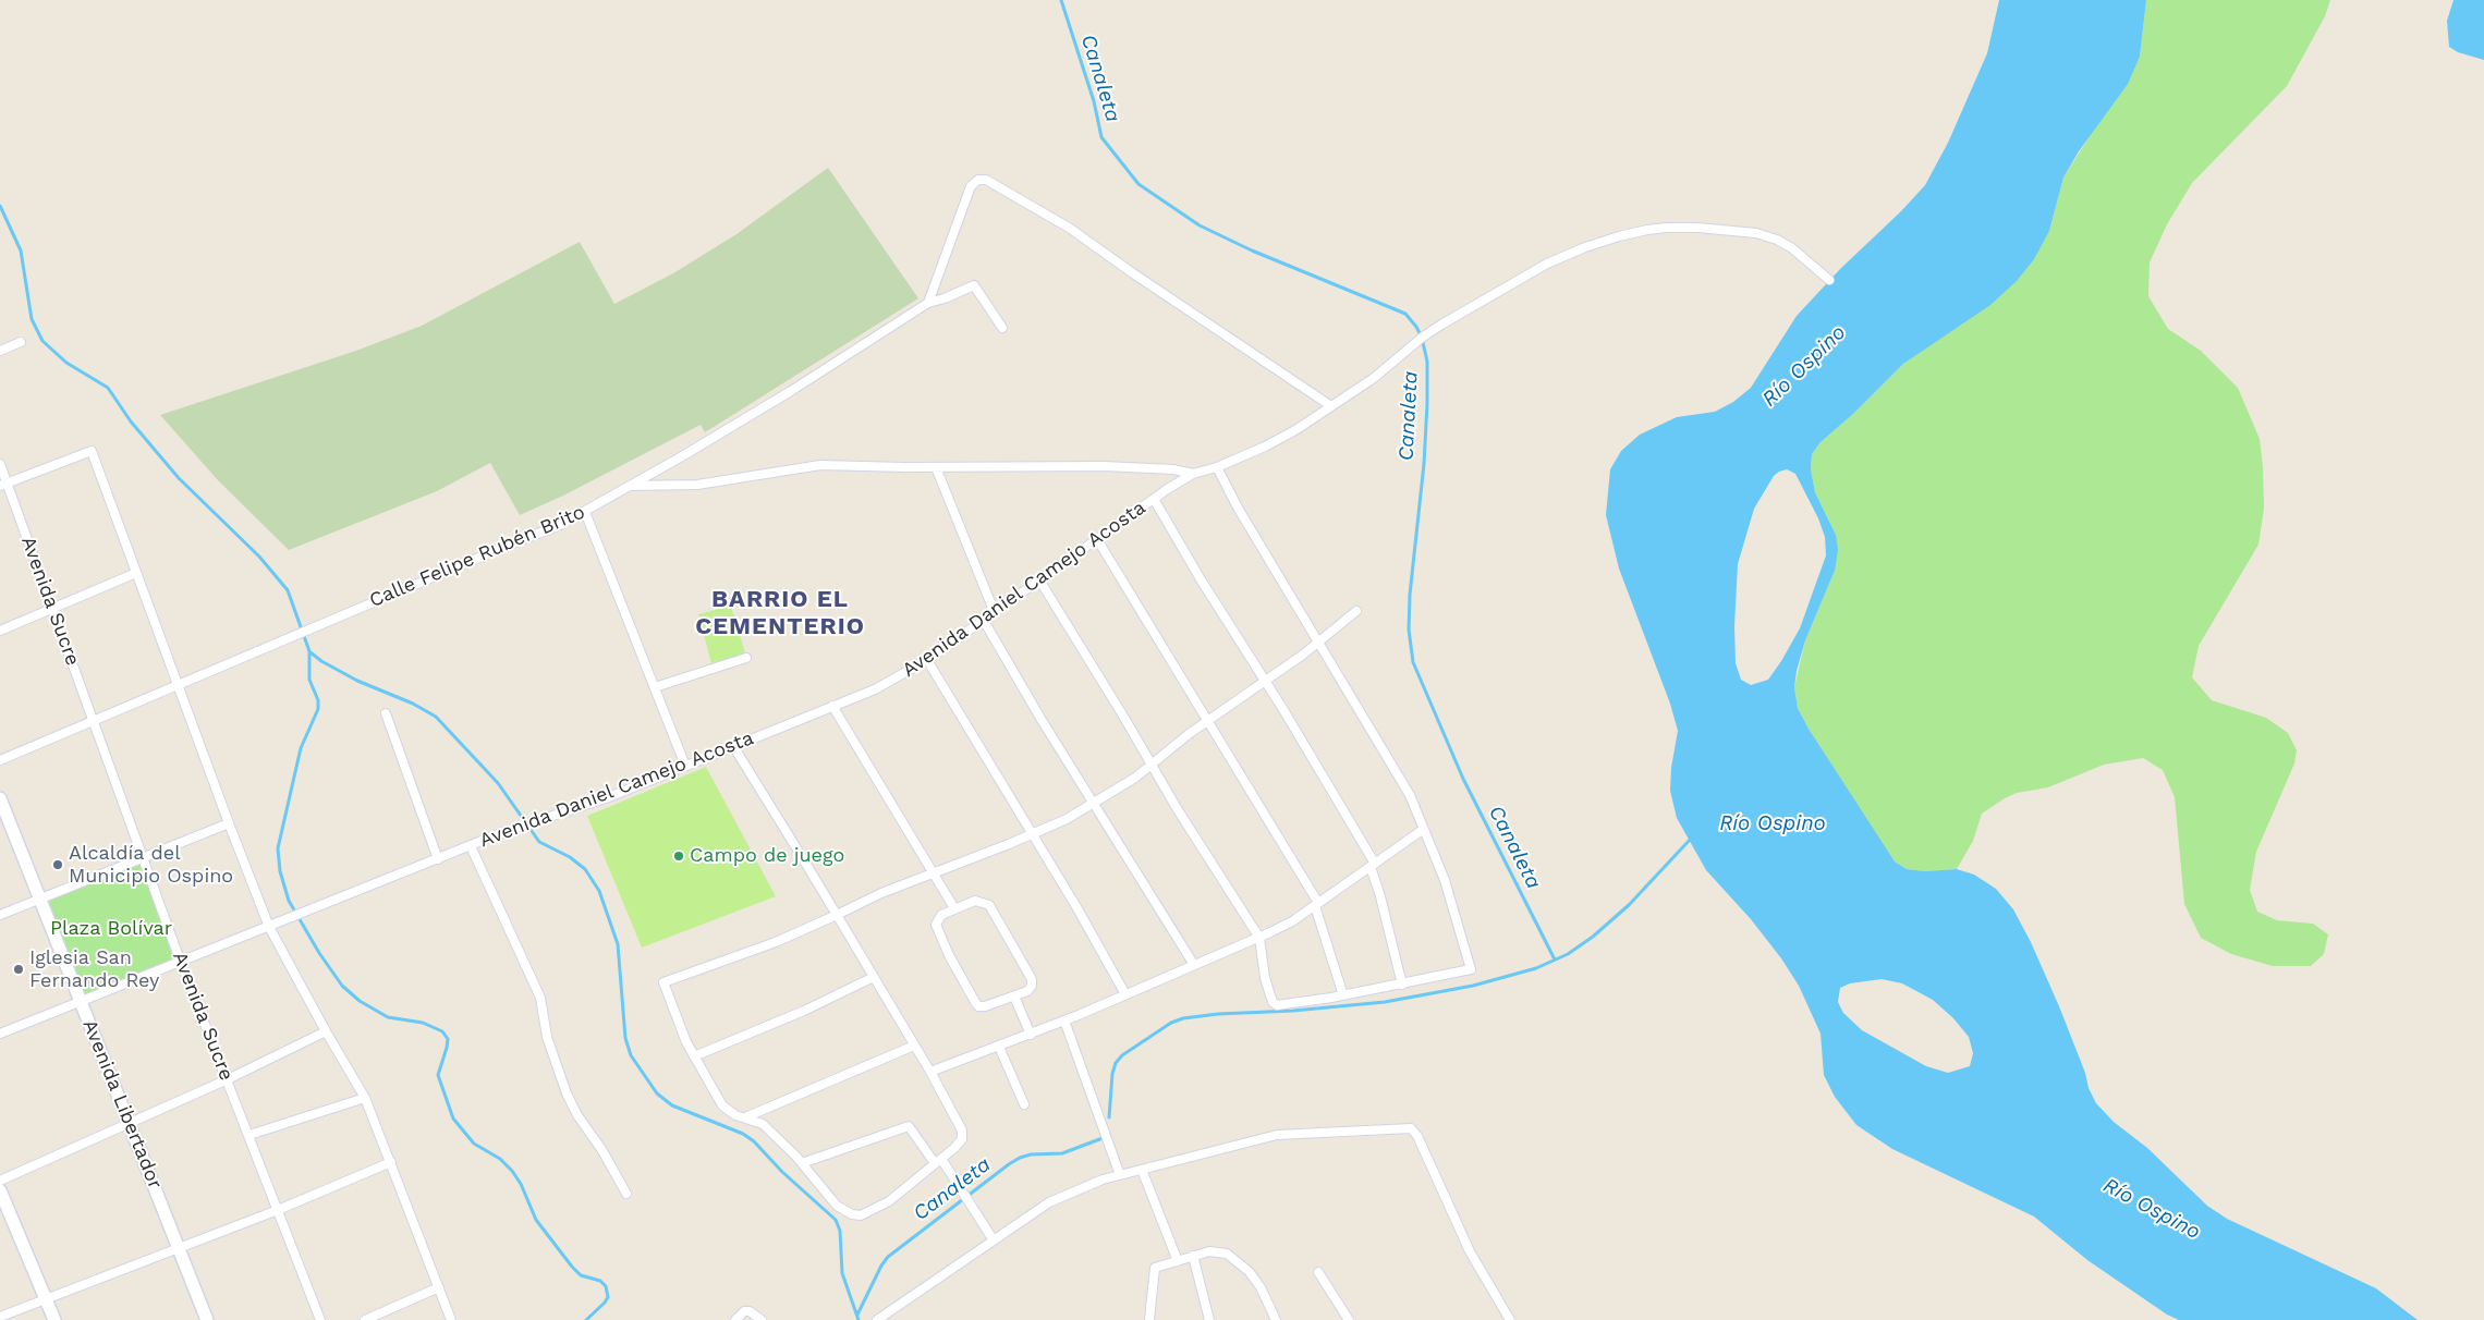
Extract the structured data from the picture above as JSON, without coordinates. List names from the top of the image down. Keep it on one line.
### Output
{"streets":{"main road":["Avenida Libertador"],"street":["Calle Felipe Rubén Brito","Avenida Daniel Camejo Acosta","Avenida Sucre"]},"crossings":[["Calle Felipe Rubén Brito","Avenida Sucre"],["Avenida Daniel Camejo Acosta","Avenida Sucre"],["Avenida Daniel Camejo Acosta","Avenida Libertador"]],"districts":["BARRIO EL CEMENTERIO"],"water":["Canaleta","Río Ospino"],"parks":["Plaza Bolívar"],"places":["Campo de juego","Alcaldía del Municipio Ospino","Iglesia San Fernando Rey"]}
